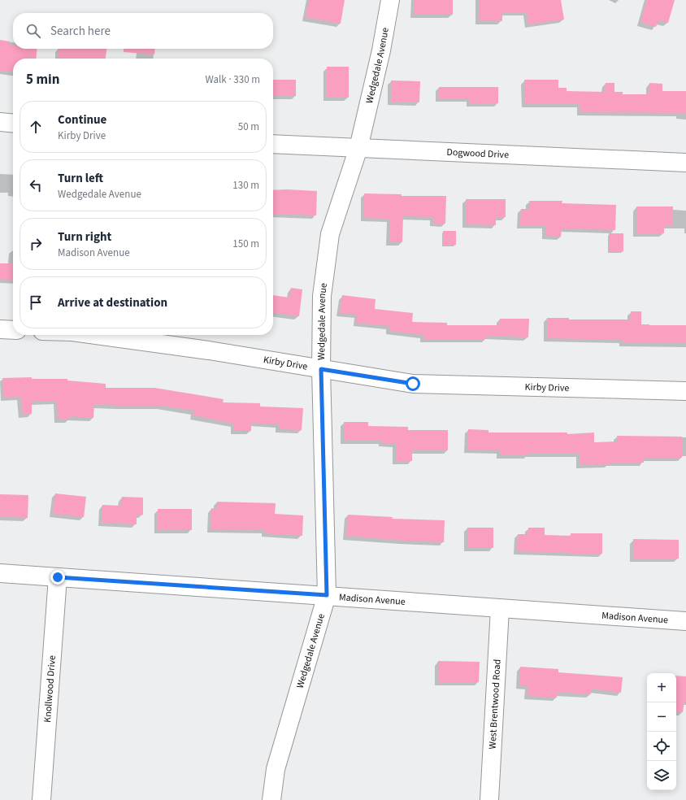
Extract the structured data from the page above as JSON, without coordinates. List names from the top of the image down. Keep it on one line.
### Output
{"streets":{"street":["Wedgedale Avenue","Dogwood Drive","Kirby Drive","Madison Avenue","Knollwood Drive","West Brentwood Road"]},"crossings":[["Wedgedale Avenue","Dogwood Drive"],["Wedgedale Avenue","Kirby Drive"],["Wedgedale Avenue","Madison Avenue"],["Madison Avenue","Knollwood Drive"],["Madison Avenue","West Brentwood Road"]],"page":{"search":"Search here","heading":["5 min","Walk · 330 m"],"list":[["Continue","Kirby Drive","50 m"],["Turn left","Wedgedale Avenue","130 m"],["Turn right","Madison Avenue","150 m"],"Arrive at destination"],"map_buttons":["+","−"]}}
